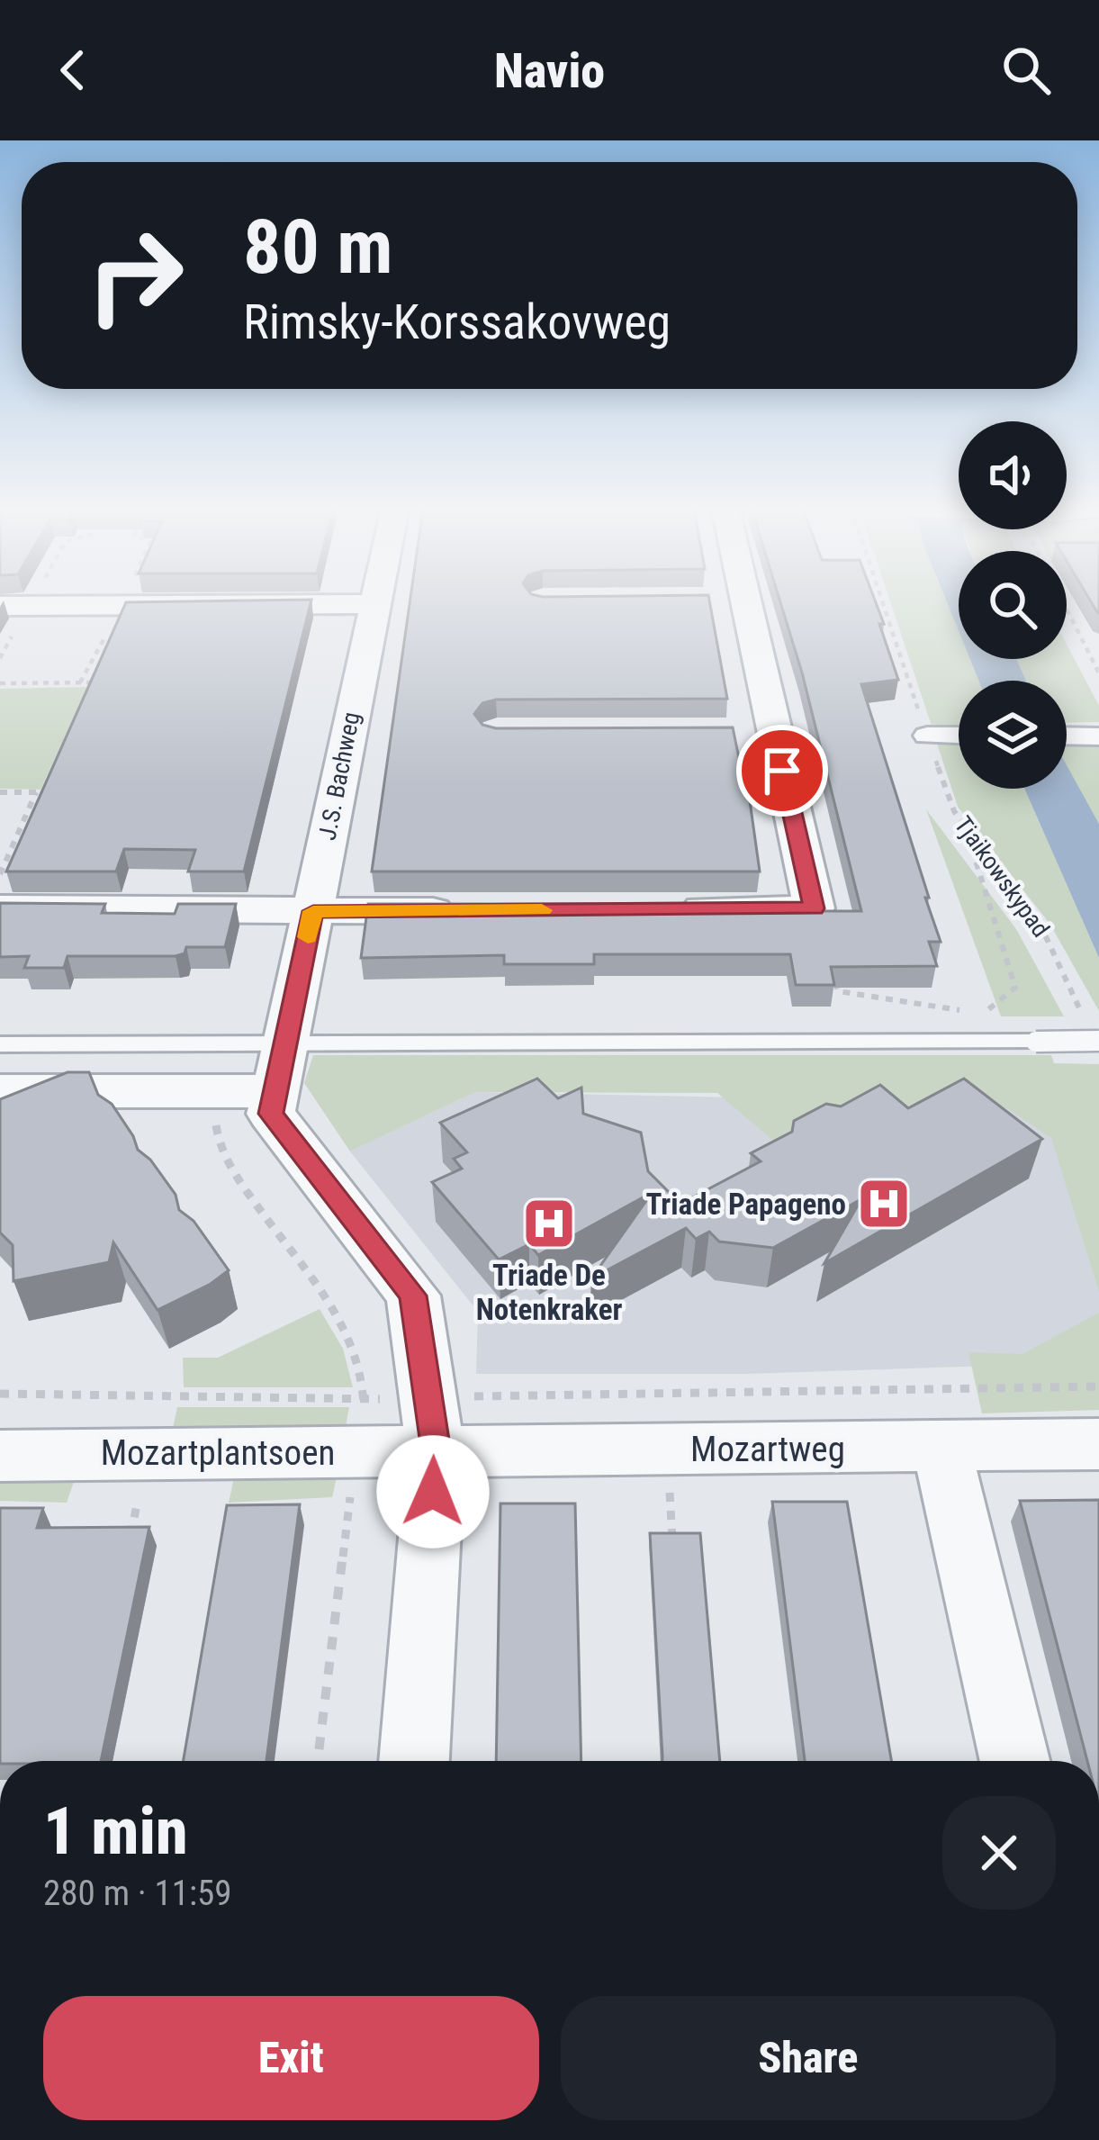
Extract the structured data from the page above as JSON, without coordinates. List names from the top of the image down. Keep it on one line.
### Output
{"streets":{"street":["J.S. Bachweg","Mozartweg","Mozartplantsoen"],"path":["Tjaikowskypad"]},"crossings":[["Mozartweg","Mozartplantsoen"]],"places":{"hospital":["Triade Papageno","Triade De Notenkraker"]},"page":{"header":"Navio","turn":["80 m","Rimsky-Korssakovweg"],"heading":["1 min","280 m · 11:59"],"buttons":["Exit","Share"]}}
